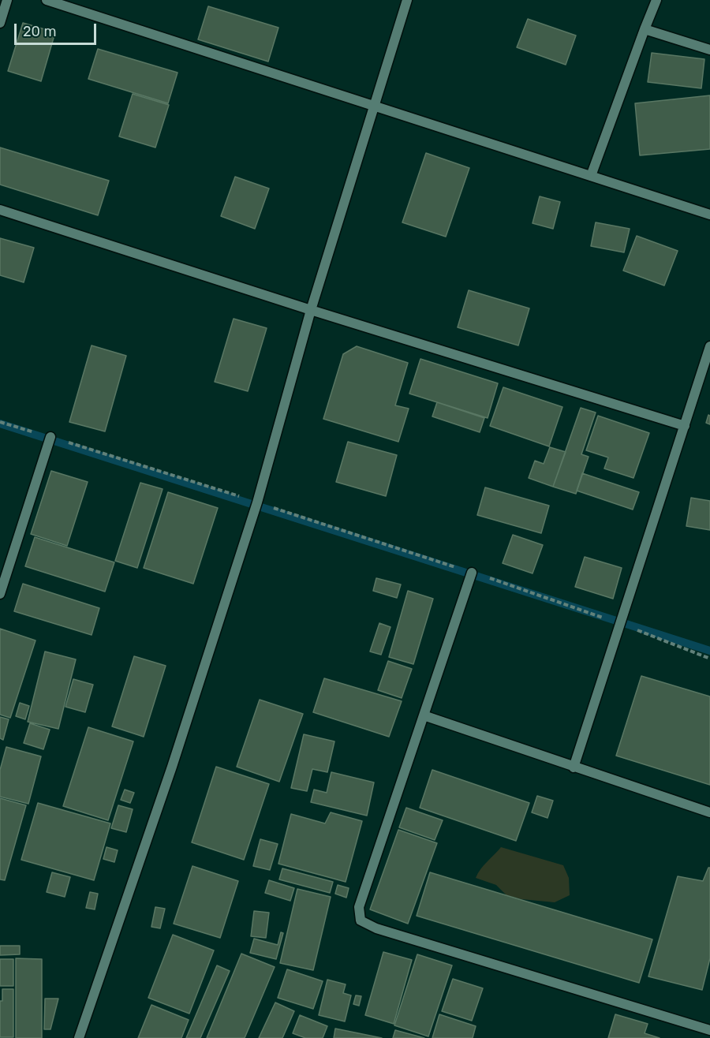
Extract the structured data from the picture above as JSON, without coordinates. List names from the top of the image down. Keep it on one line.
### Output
{"scale_bar":"20 m"}
